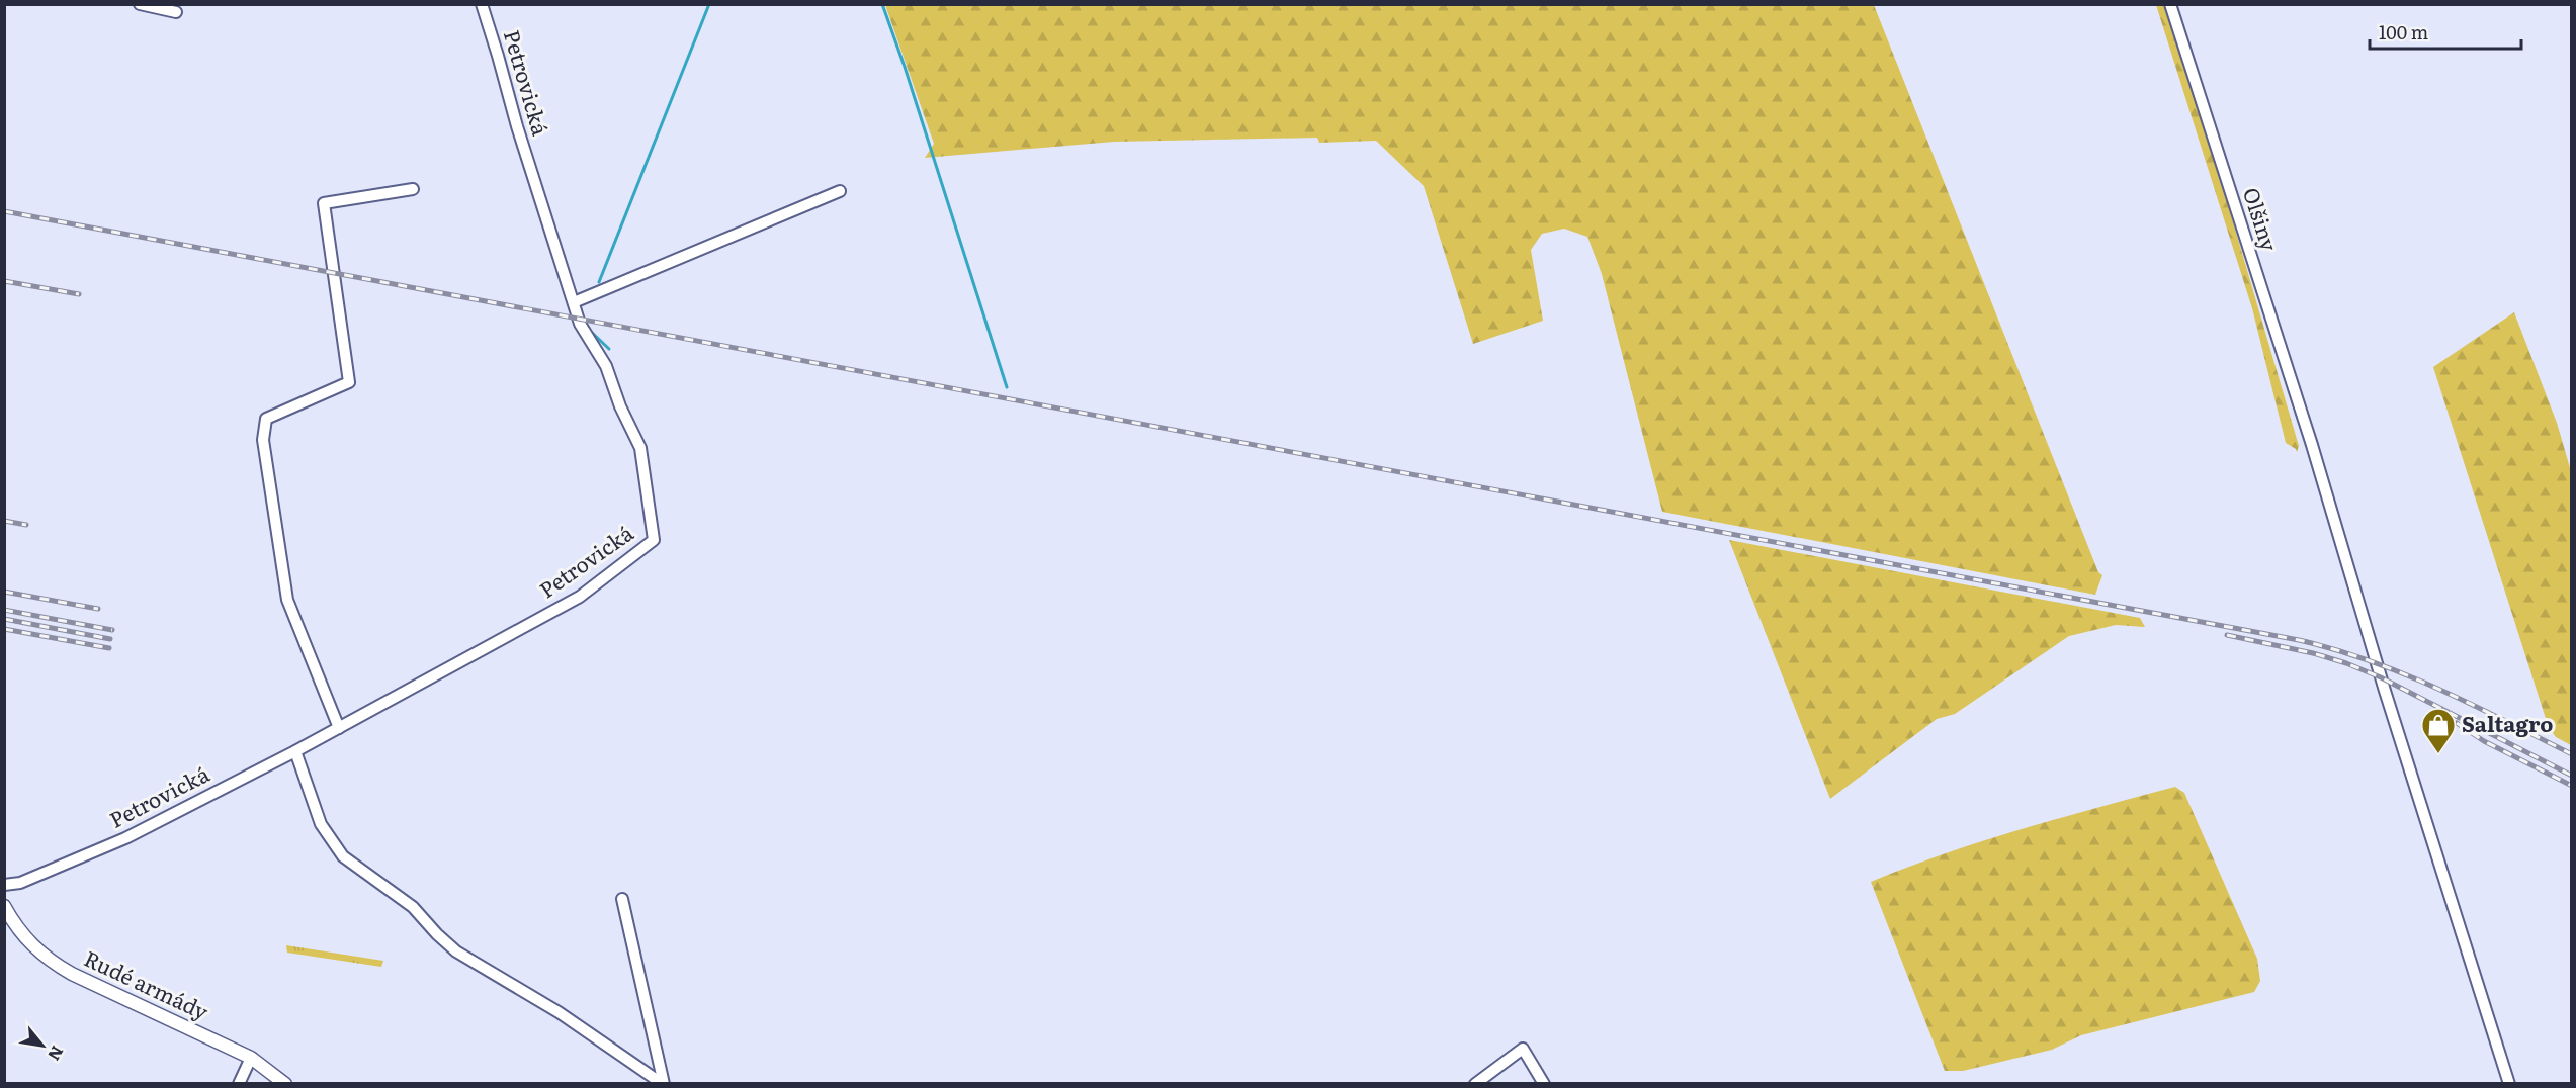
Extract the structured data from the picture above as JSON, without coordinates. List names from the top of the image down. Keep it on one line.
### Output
{"streets":{"main road":["Rudé armády"],"street":["Petrovická","Olšiny"]},"places":{"shop":["Saltagro"]},"scale_bar":"100 m","north":"bottom right"}
